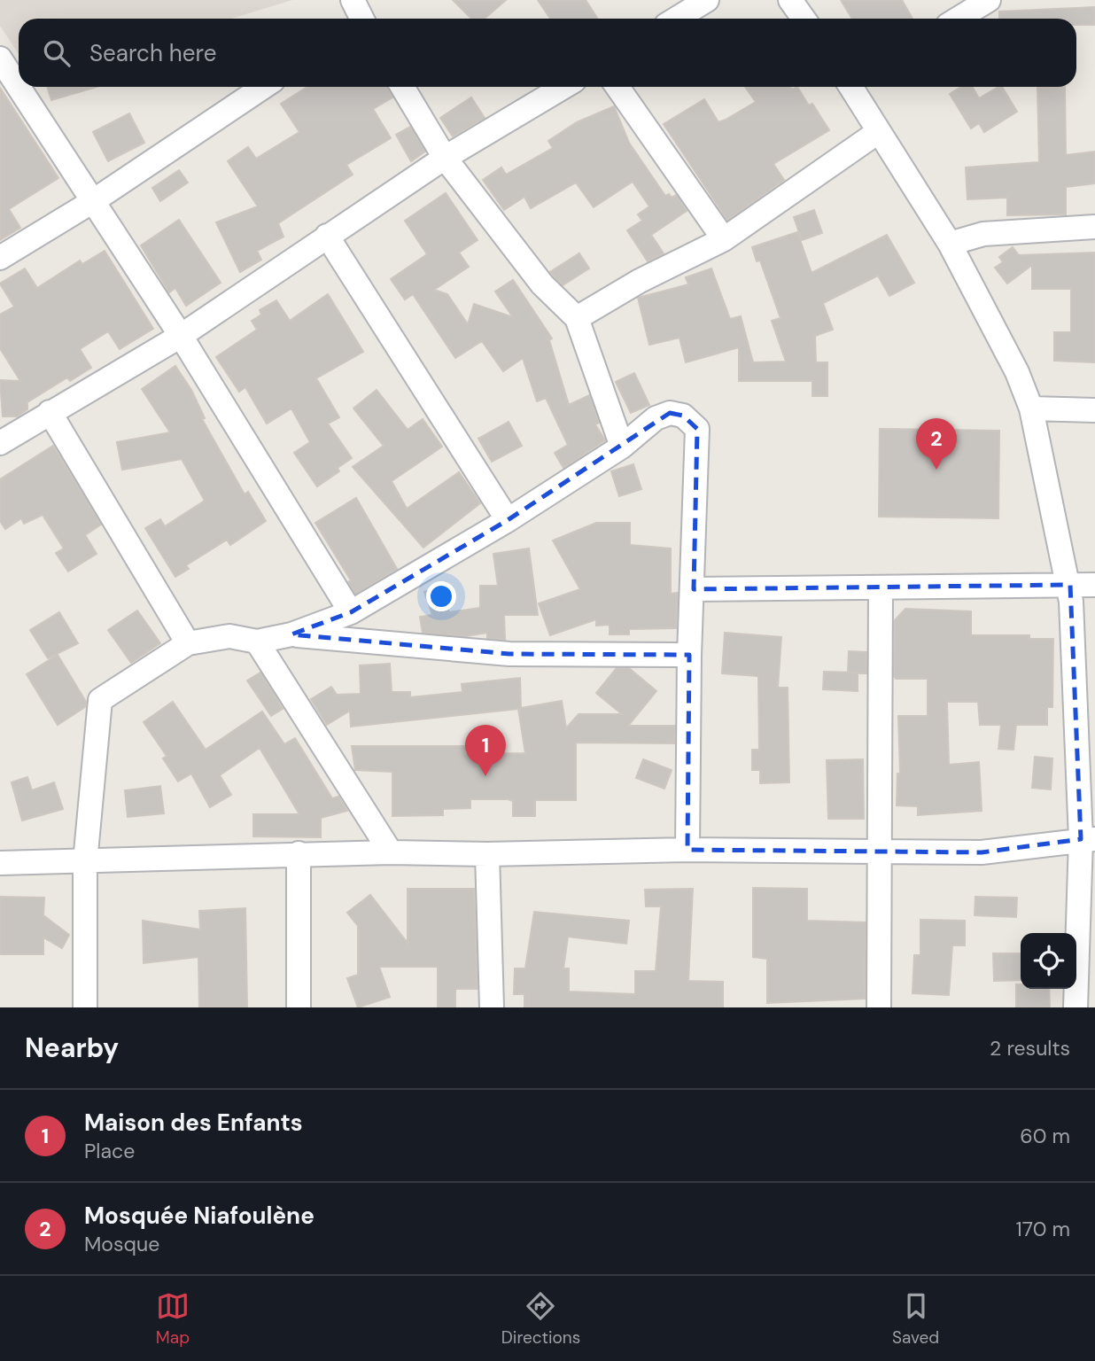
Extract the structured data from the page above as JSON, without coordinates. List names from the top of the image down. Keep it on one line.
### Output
{"page":{"search":"Search here","pins":["2","1"],"heading":["Nearby","2 results"],"list":[{"mark":"1","name":"Maison des Enfants","note":"Place","value":"60 m"},{"mark":"2","name":"Mosquée Niafoulène","note":"Mosque","value":"170 m"}],"nav":["Map","Directions","Saved"]}}
